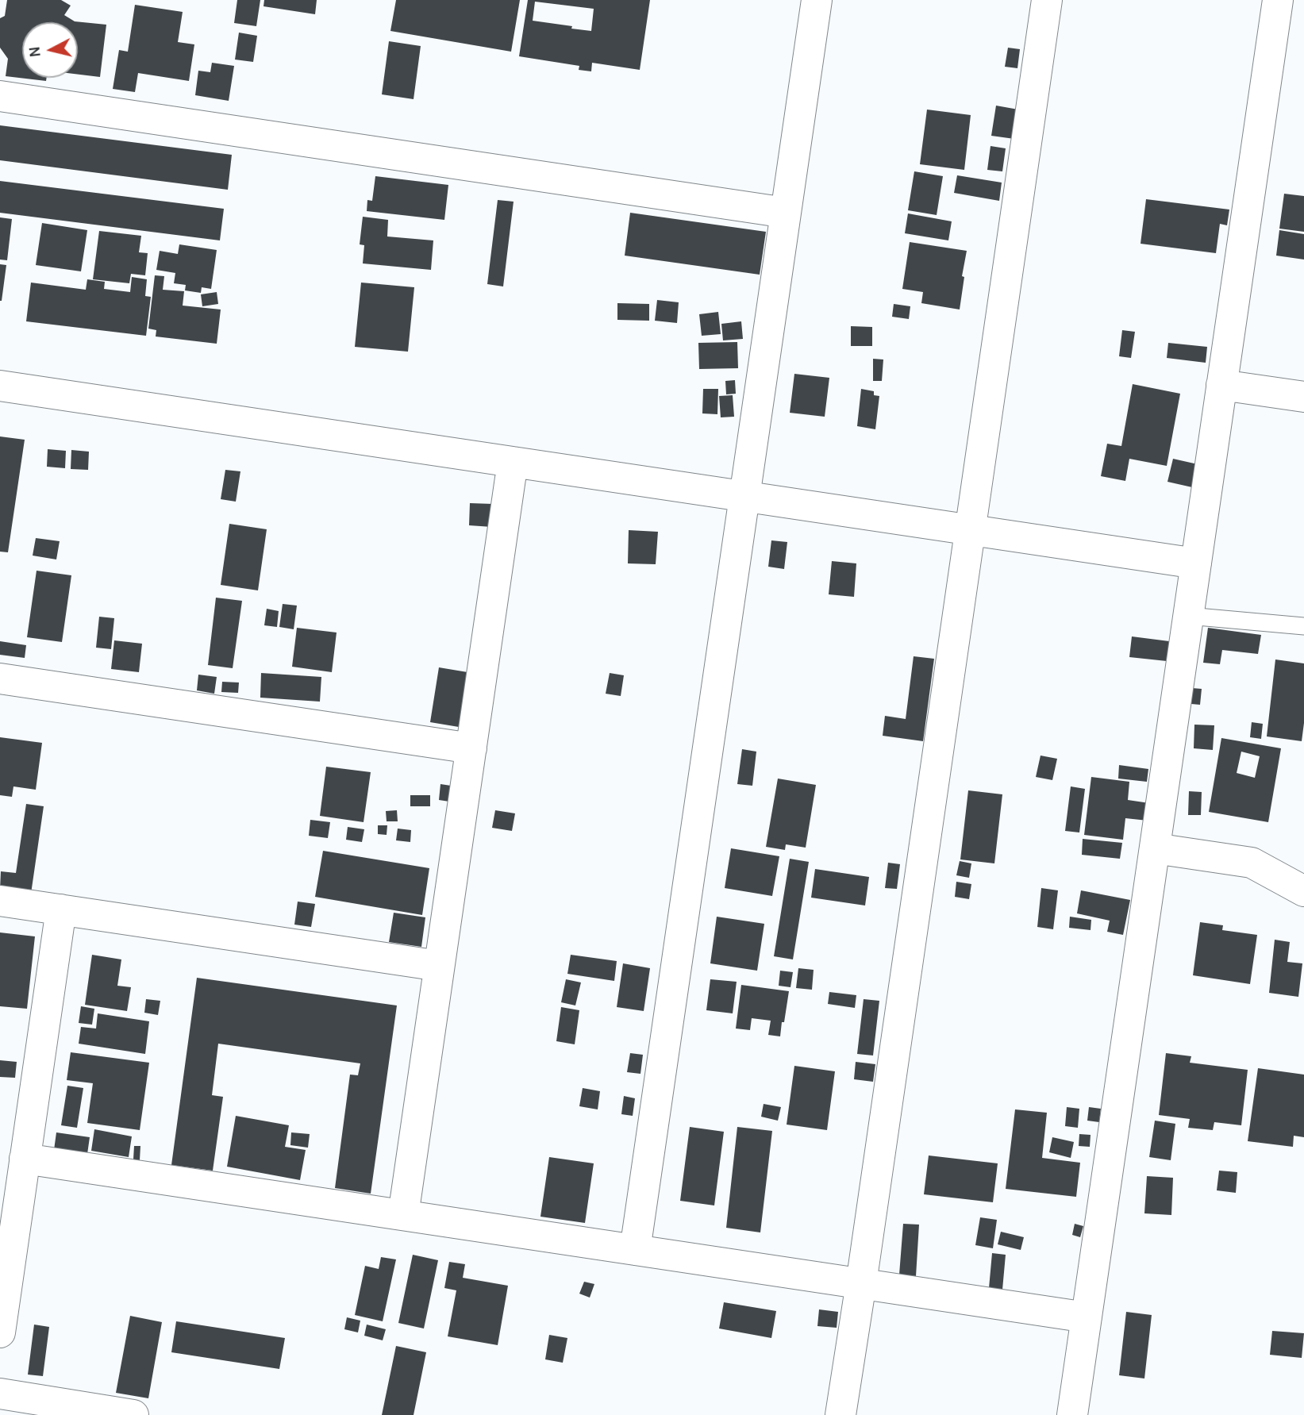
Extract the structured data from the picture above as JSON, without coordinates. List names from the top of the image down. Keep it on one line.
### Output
{"north":"left"}
